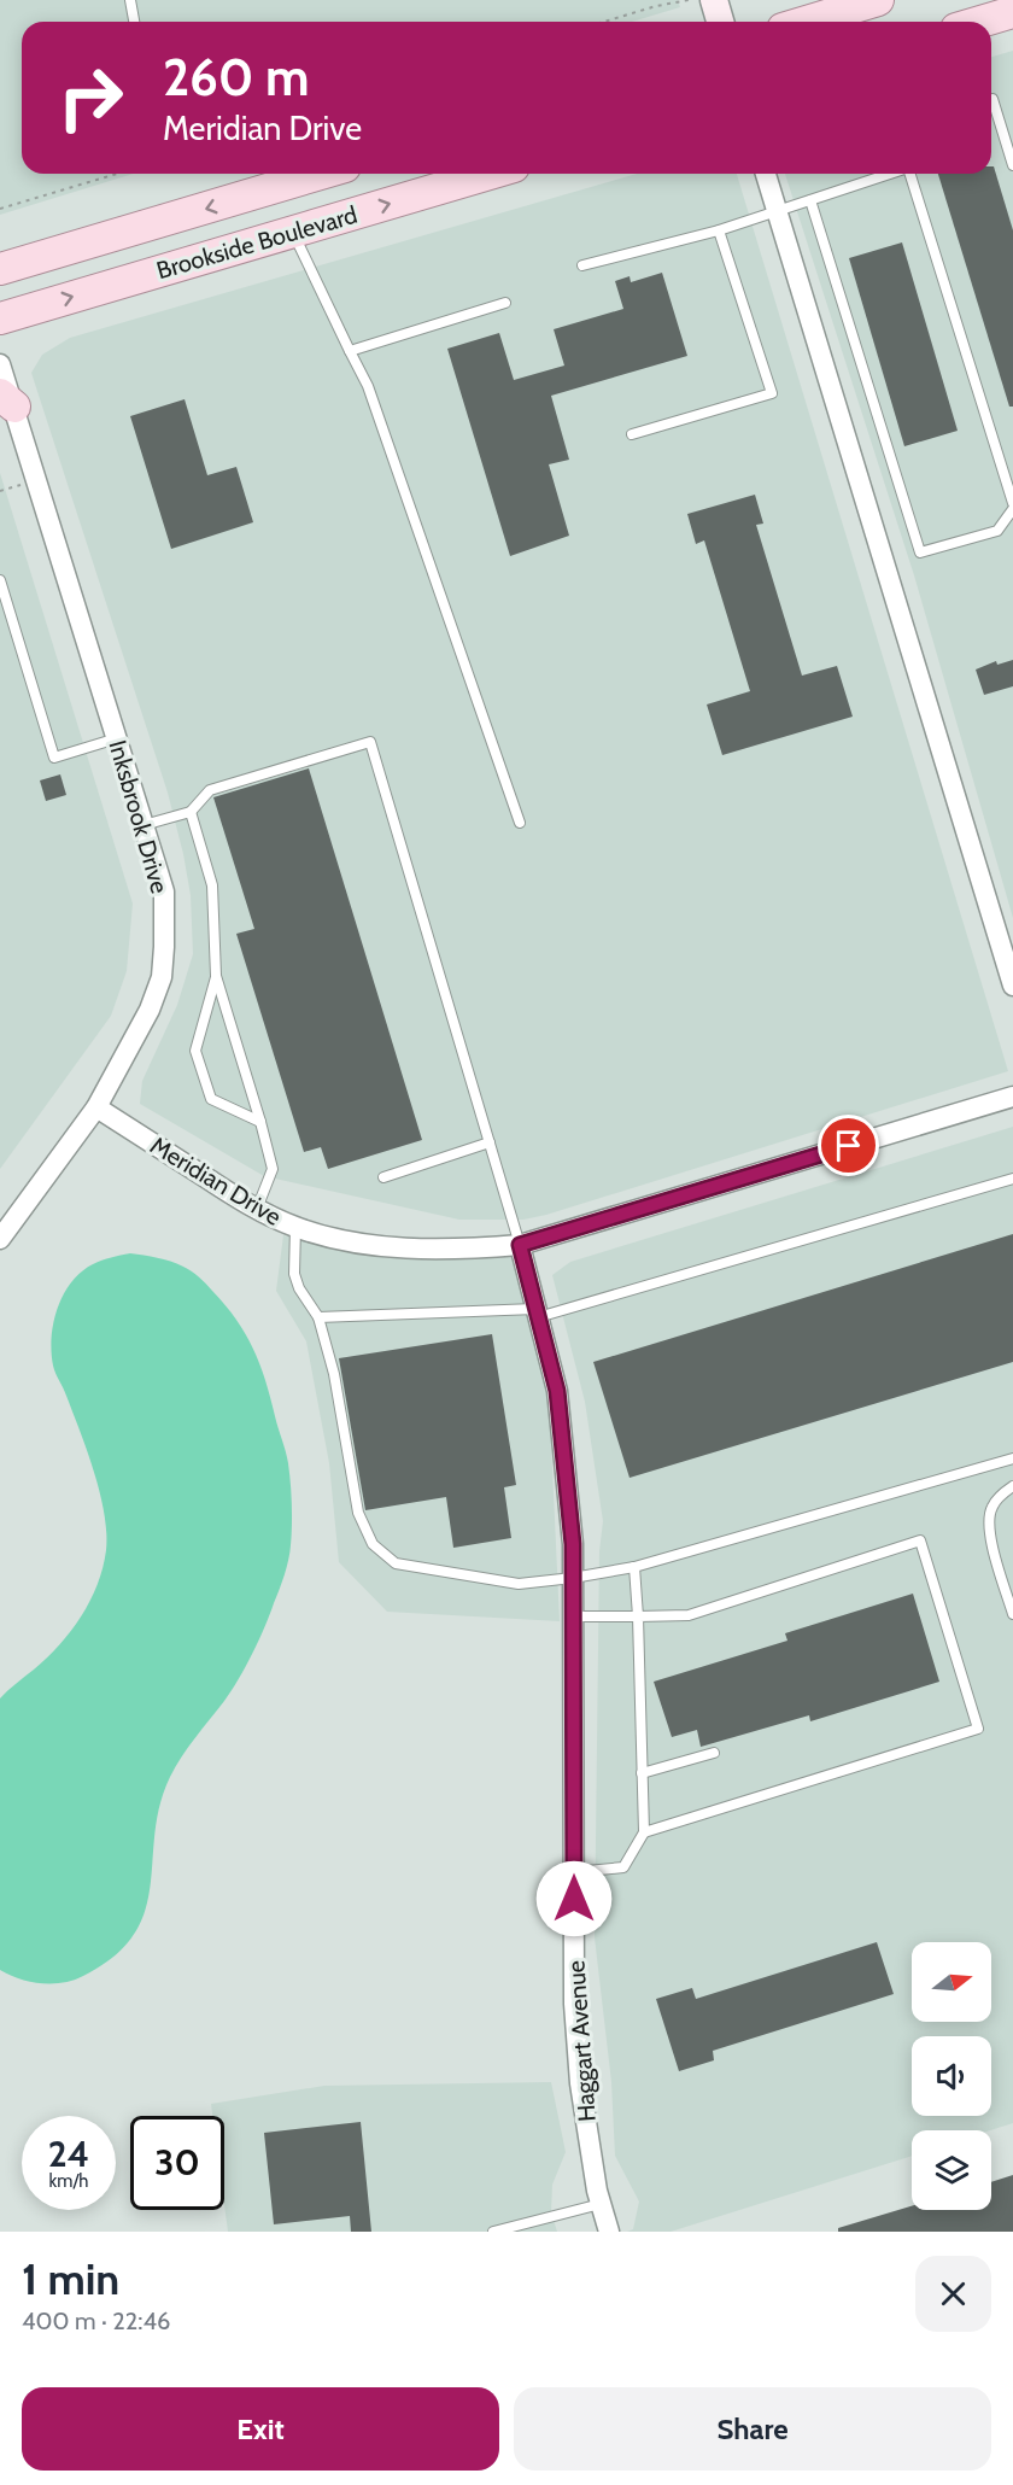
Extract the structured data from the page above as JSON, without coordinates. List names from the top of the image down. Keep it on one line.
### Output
{"streets":{"main road":["Brookside Boulevard"],"street":["Inksbrook Drive","Meridian Drive","Haggart Avenue"]},"crossings":[["Inksbrook Drive","Meridian Drive"],["Meridian Drive","Haggart Avenue"]],"north":"right","page":{"turn":["260 m","Meridian Drive"],"speed":"24 km/h","limit":"30","heading":["1 min","400 m · 22:46"],"buttons":["Exit","Share"]}}
